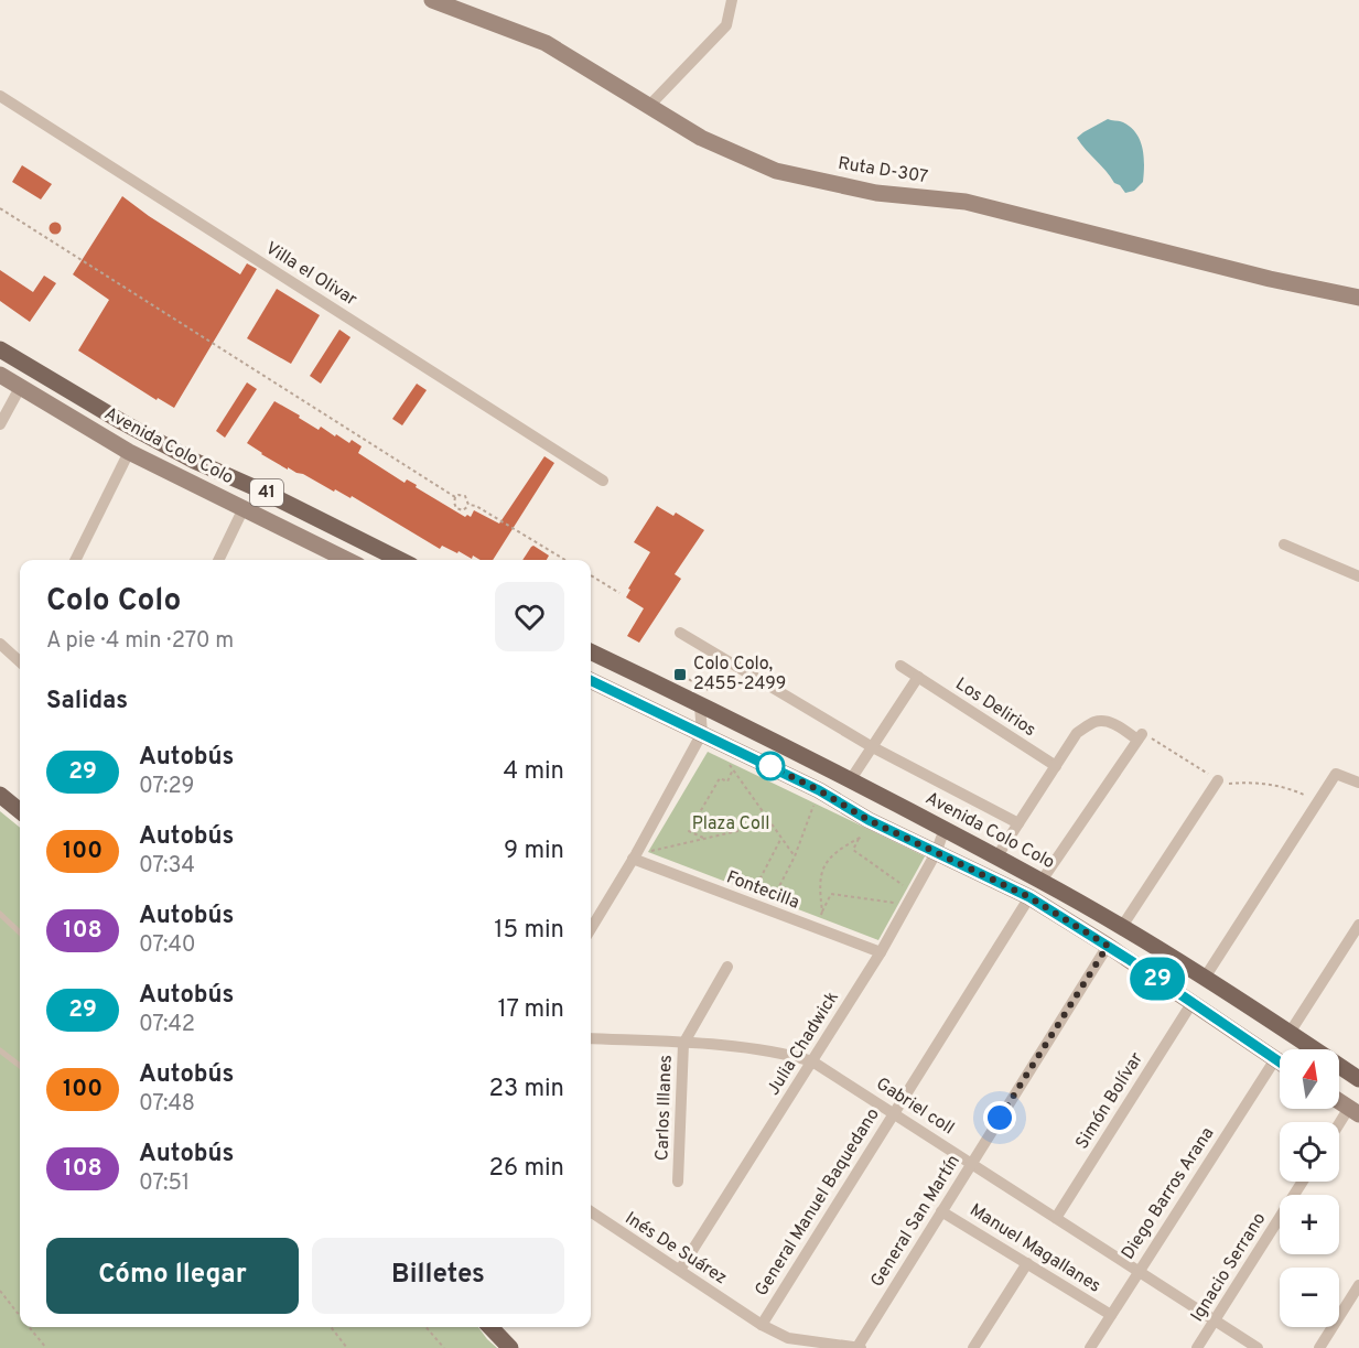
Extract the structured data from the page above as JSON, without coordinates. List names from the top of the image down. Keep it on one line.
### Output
{"streets":{"main road":["Avenida Colo Colo","41"],"street":["Ruta D-307","Villa el Olivar","Los Delirios","Fontecilla","Julia Chadwick","Simón Bolívar","Gabriel coll","Carlos Illanes","Diego Barros Arana","General Manuel Baquedano","General San Martín","Inés De Suárez","Manuel Magallanes","Ignacio Serrano"]},"crossings":[["Avenida Colo Colo","41"],["Avenida Colo Colo","Julia Chadwick"],["Fontecilla","Julia Chadwick"],["Julia Chadwick","Gabriel coll"],["Julia Chadwick","Inés De Suárez"],["Simón Bolívar","Gabriel coll"],["Gabriel coll","Carlos Illanes"],["Gabriel coll","Diego Barros Arana"],["Gabriel coll","General Manuel Baquedano"],["Gabriel coll","General San Martín"],["Gabriel coll","Ignacio Serrano"],["Diego Barros Arana","Manuel Magallanes"],["General Manuel Baquedano","Inés De Suárez"],["General San Martín","Inés De Suárez"],["General San Martín","Manuel Magallanes"]],"parks":["Plaza Coll"],"places":{"transit":["Colo Colo, 2455-2499"]},"lines":["bus line 29"],"north":"top","page":{"on_map":"29","heading":[["Colo Colo","A pie · 4 min · 270 m"],"Salidas"],"list":[{"mark":"29","name":"Autobús","note":"07:29","value":"4 min"},{"mark":"100","name":"Autobús","note":"07:34","value":"9 min"},{"mark":"108","name":"Autobús","note":"07:40","value":"15 min"},{"mark":"29","name":"Autobús","note":"07:42","value":"17 min"},{"mark":"100","name":"Autobús","note":"07:48","value":"23 min"},{"mark":"108","name":"Autobús","note":"07:51","value":"26 min"}],"map_buttons":["+","−"],"buttons":["Cómo llegar","Billetes"]}}
